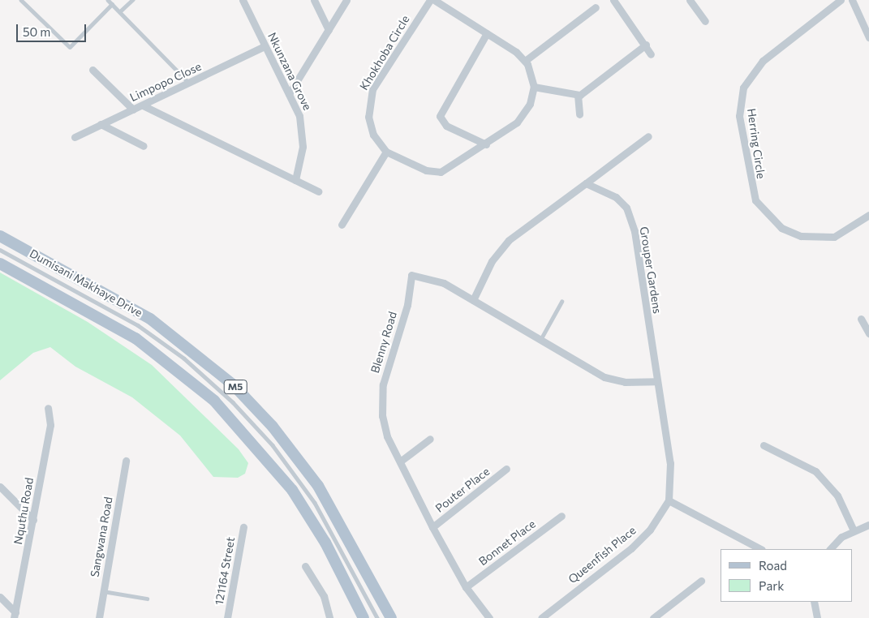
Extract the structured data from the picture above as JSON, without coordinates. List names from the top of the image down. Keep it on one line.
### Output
{"streets":{"main road":["Dumisani Makhaye Drive","M5"],"street":["Khokhoba Circle","Nkunzana Grove","Limpopo Close","Herring Circle","Grouper Gardens","Blenny Road","Pouter Place","Nquthu Road","Sangwana Road","Bonnet Place","Queenfish Place","121164 Street"]},"crossings":[["Nkunzana Grove","Limpopo Close"],["Grouper Gardens","Queenfish Place"],["Blenny Road","Pouter Place"],["Blenny Road","Bonnet Place"]],"legend":["Road","Park"],"scale_bar":"50 m"}
